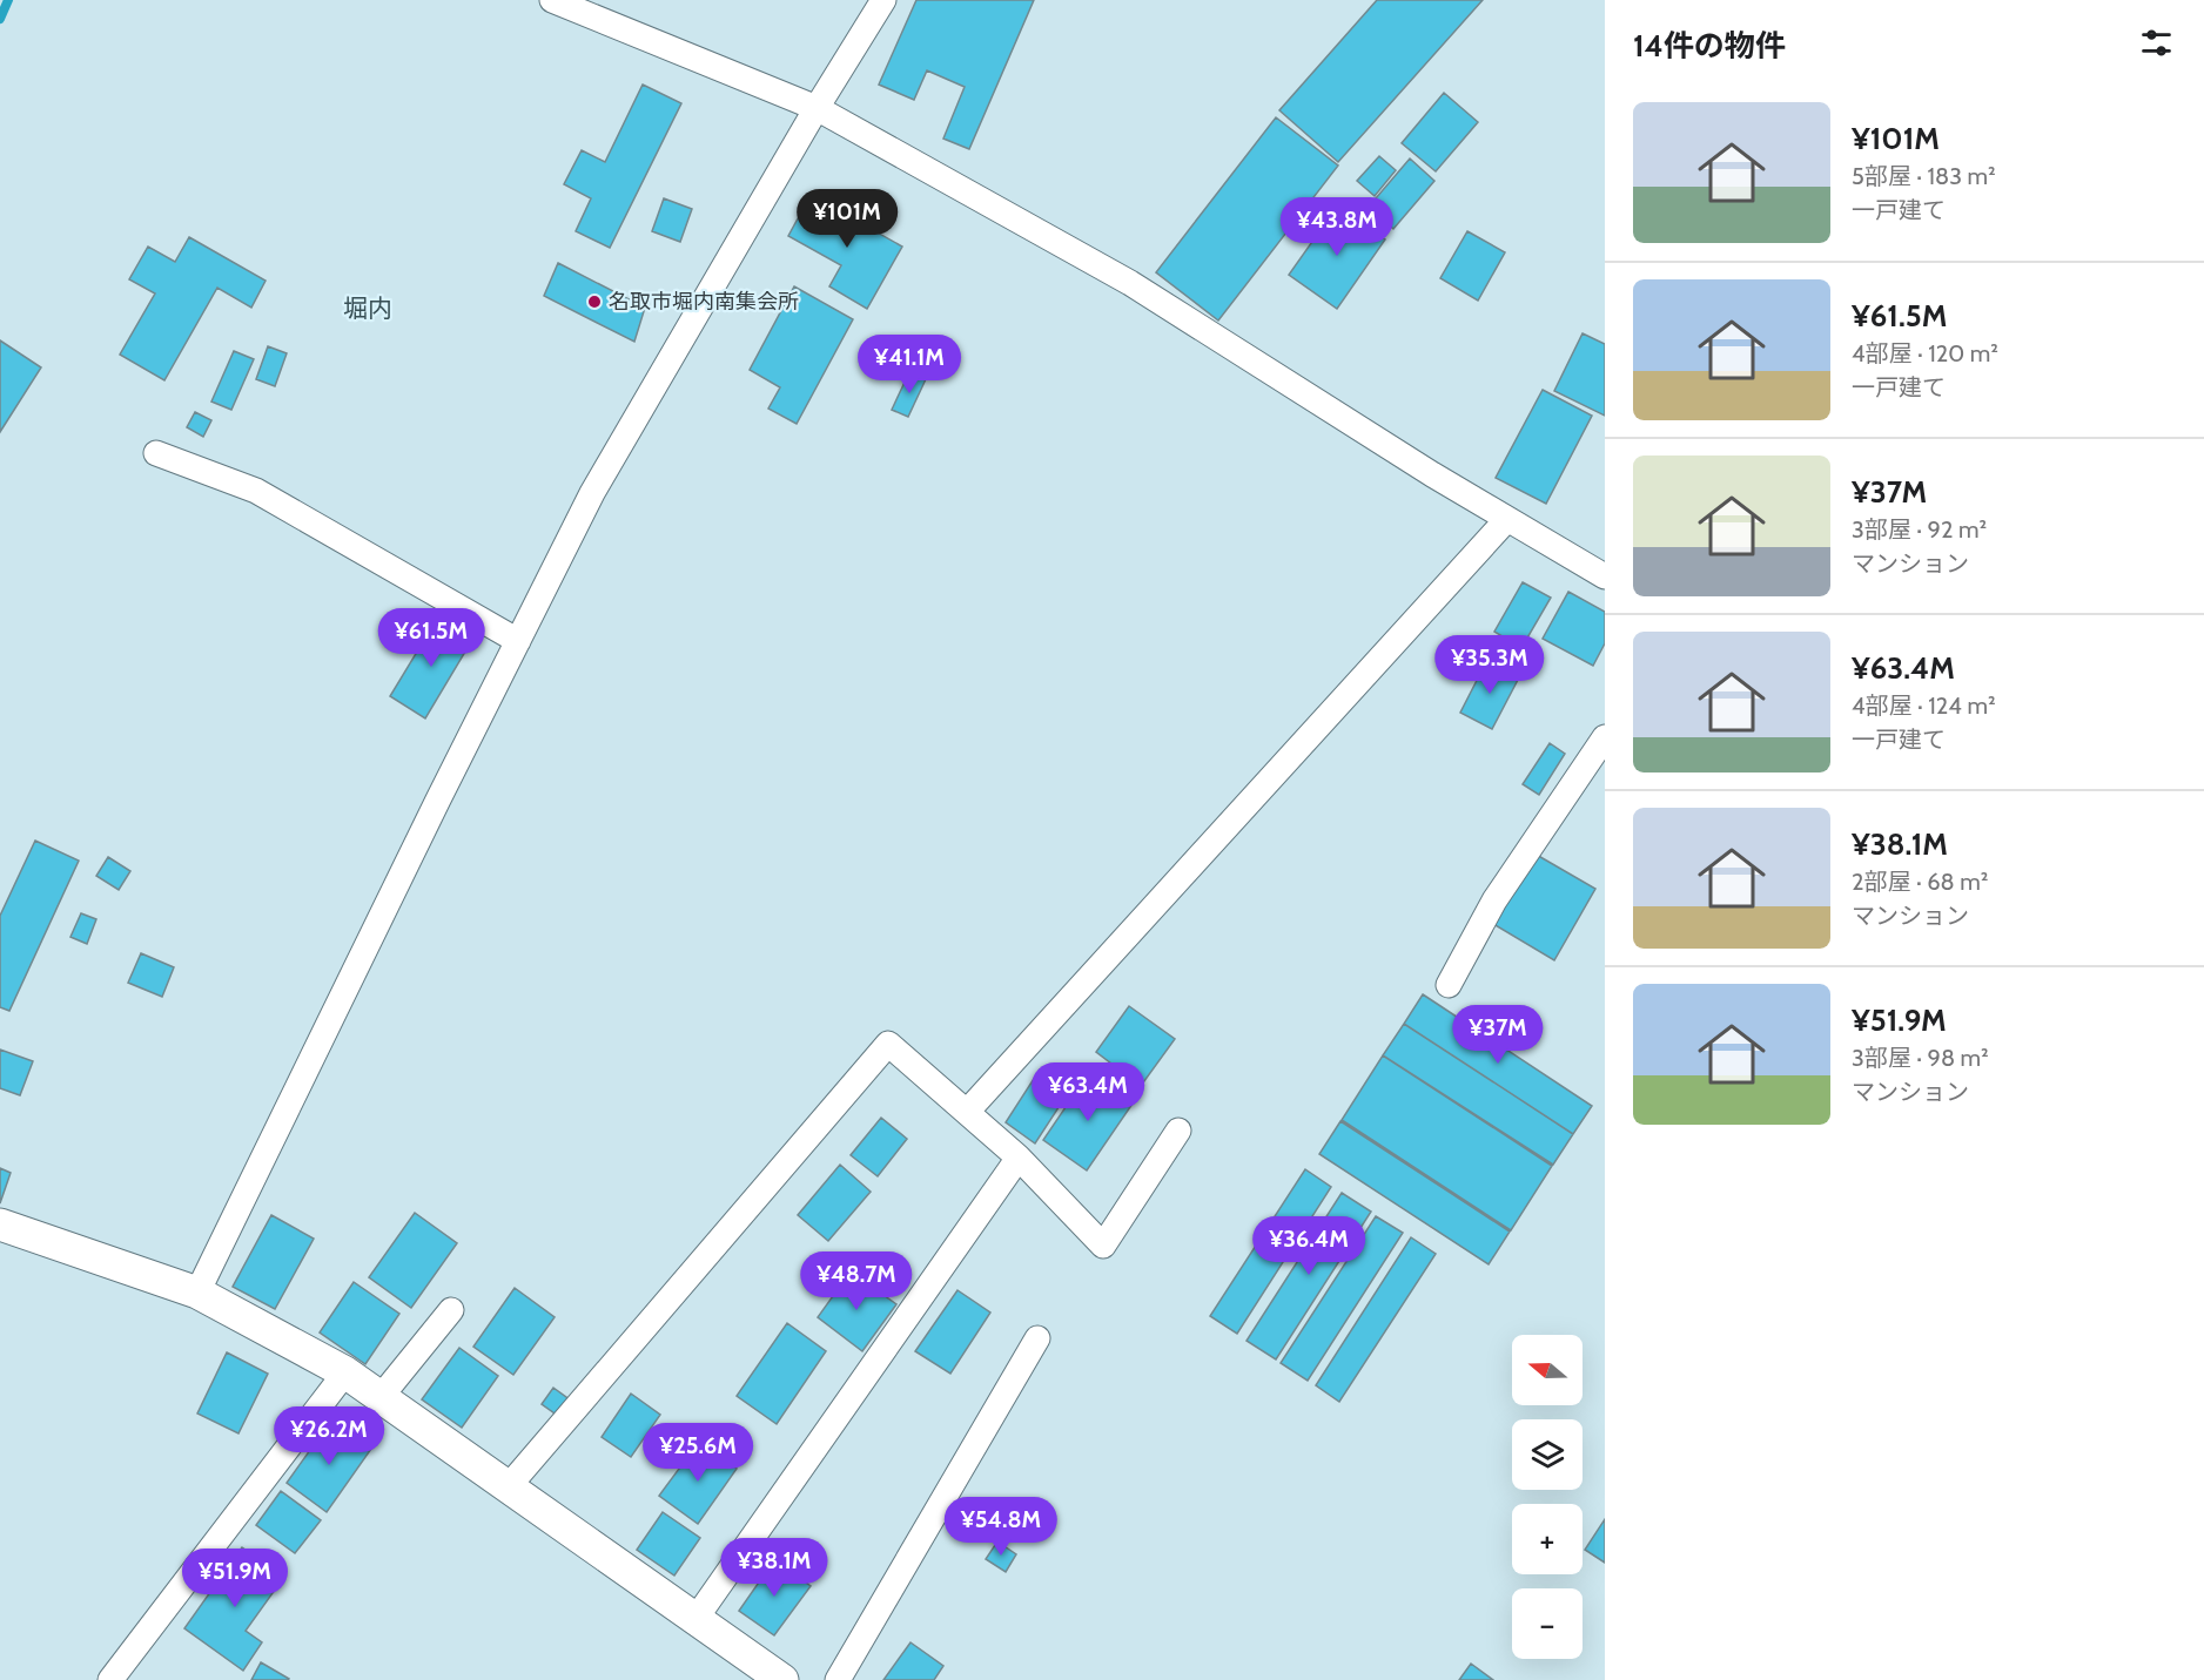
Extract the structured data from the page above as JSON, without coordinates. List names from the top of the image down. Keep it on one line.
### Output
{"districts":["堀内"],"places":["名取市堀内南集会所"],"north":"left","page":{"heading":"14件の物件","list":[{"name":"¥101M","note":"5部屋 · 183 m² · 一戸建て"},{"name":"¥61.5M","note":"4部屋 · 120 m² · 一戸建て"},{"name":"¥37M","note":"3部屋 · 92 m² · マンション"},{"name":"¥63.4M","note":"4部屋 · 124 m² · 一戸建て"},{"name":"¥38.1M","note":"2部屋 · 68 m² · マンション"},{"name":"¥51.9M","note":"3部屋 · 98 m² · マンション"}],"price":["¥101M","¥43.8M","¥41.1M","¥61.5M","¥35.3M","¥37M","¥63.4M","¥36.4M","¥48.7M","¥26.2M","¥25.6M","¥54.8M","¥38.1M","¥51.9M"],"map_buttons":["+","−"]}}
